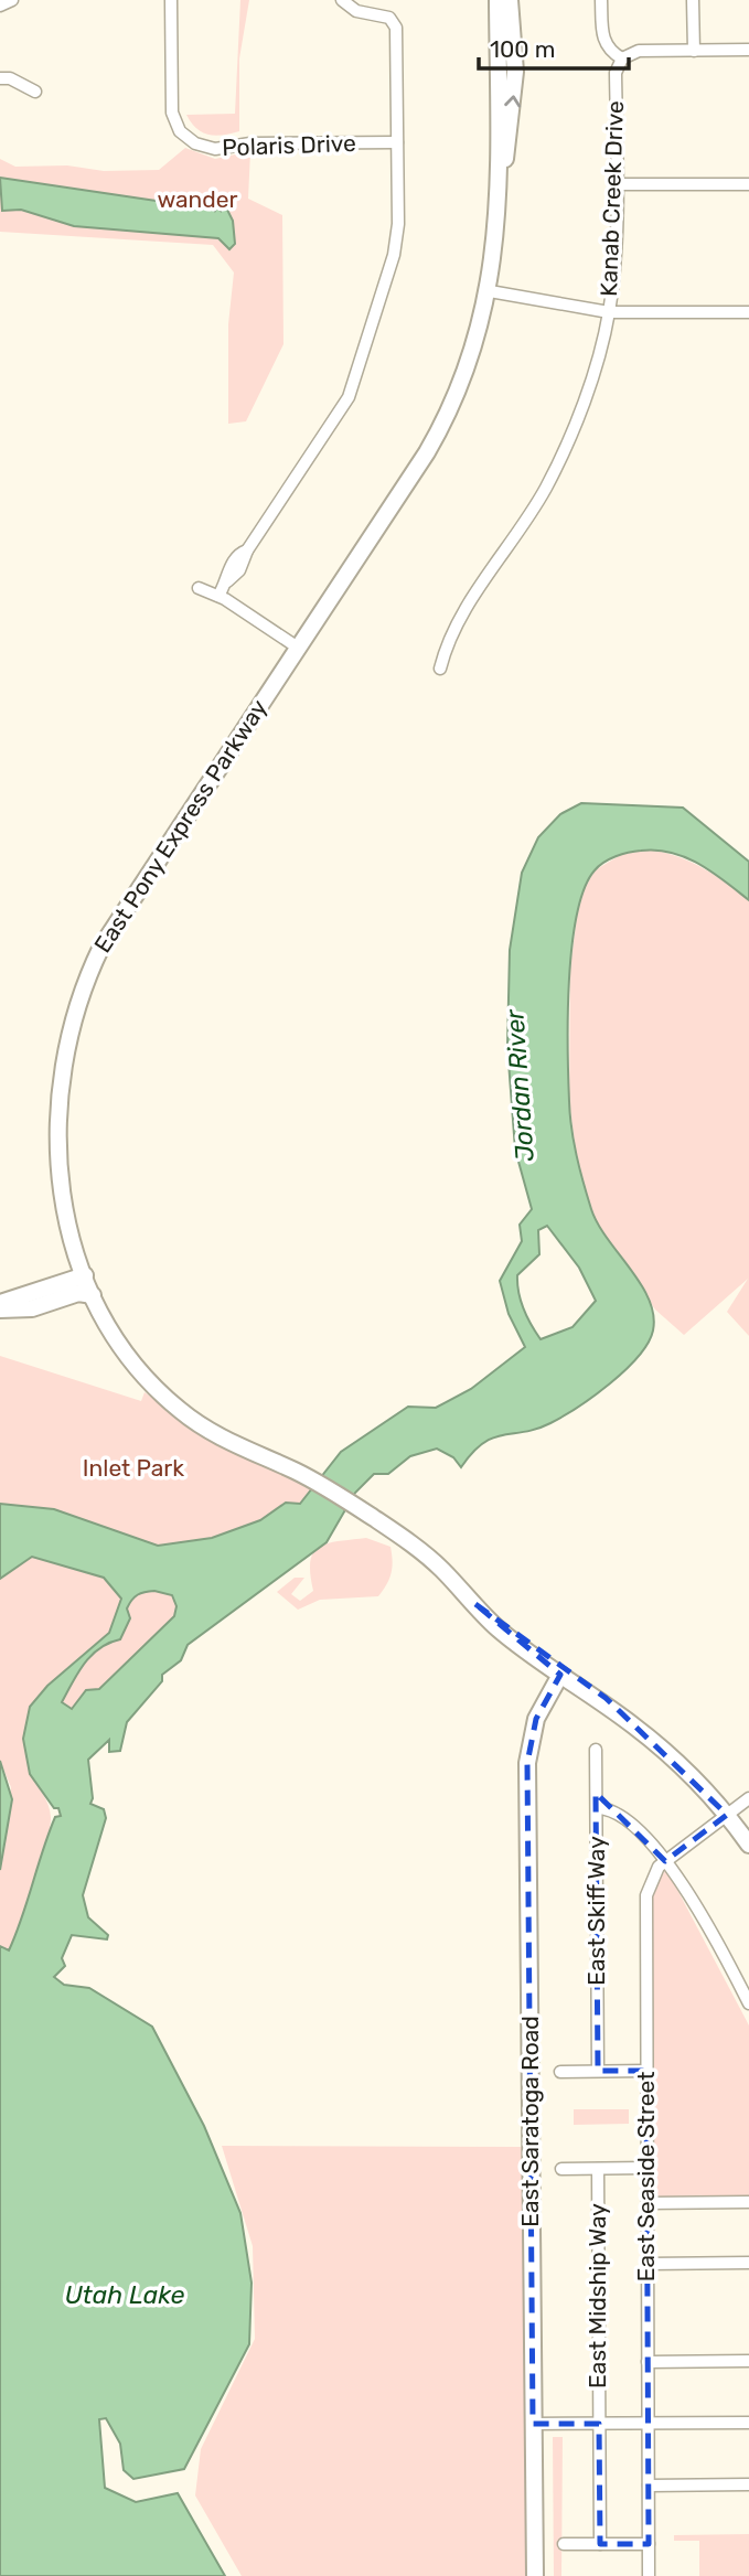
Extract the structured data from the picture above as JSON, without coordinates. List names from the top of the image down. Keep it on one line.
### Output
{"streets":{"main road":["East Pony Express Parkway","East Saratoga Road"],"street":["Polaris Drive","Kanab Creek Drive","East Skiff Way","East Seaside Street","East Midship Way"]},"crossings":[["East Pony Express Parkway","East Saratoga Road"],["East Pony Express Parkway","East Seaside Street"]],"water":["Jordan River","Utah Lake"],"parks":["wander","Inlet Park"],"scale_bar":"100 m"}
